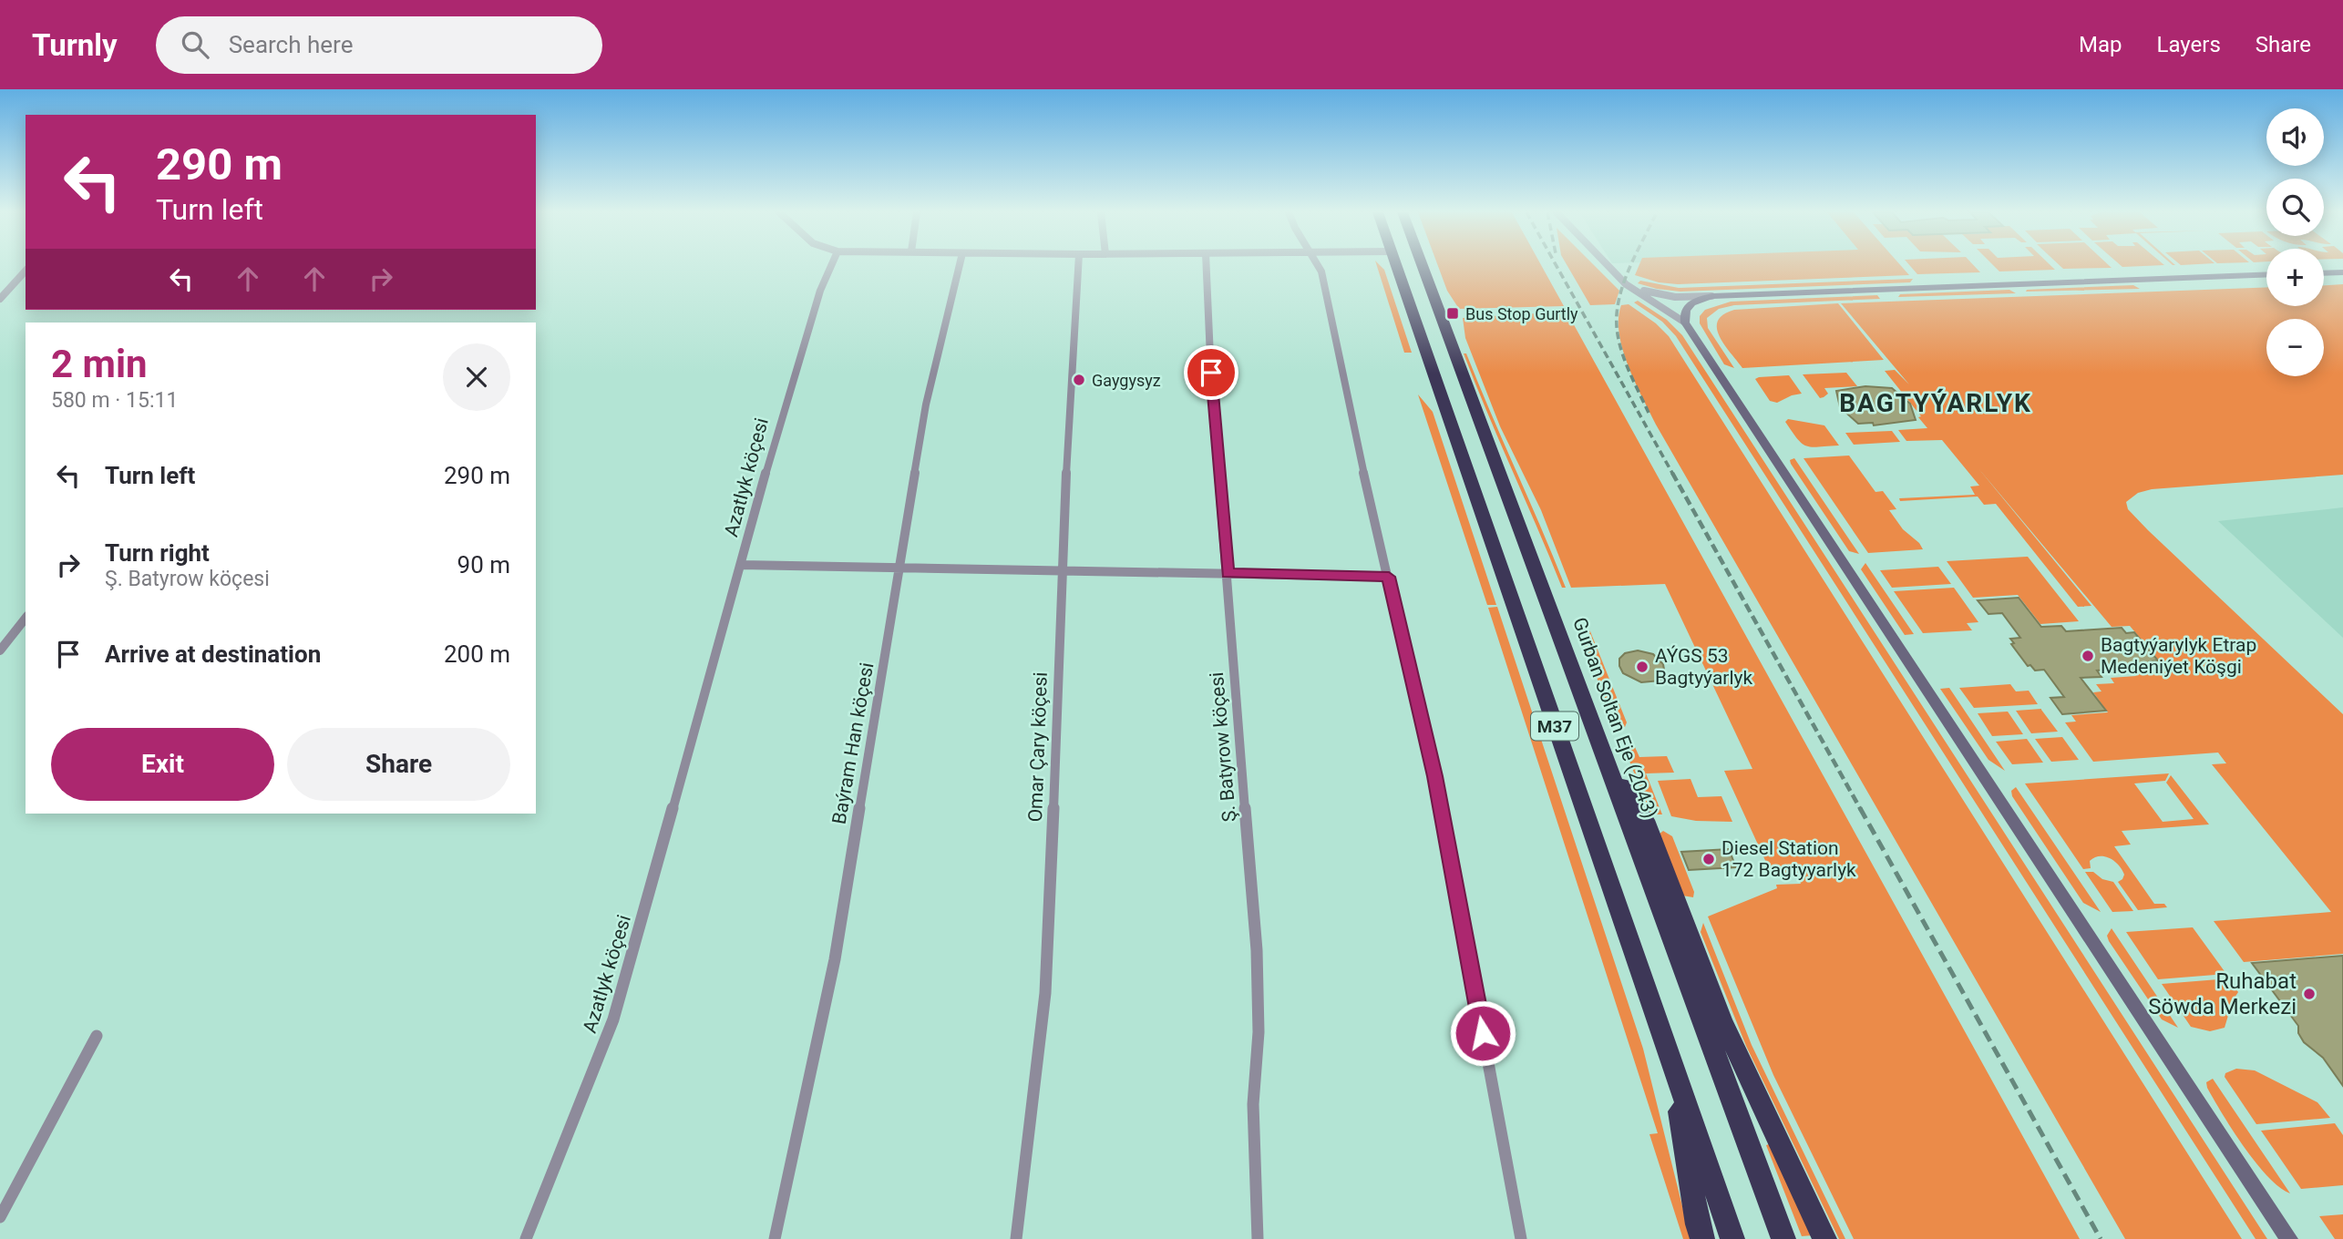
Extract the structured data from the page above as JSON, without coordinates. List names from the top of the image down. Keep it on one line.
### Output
{"streets":{"highway":["Gurban Soltan Eje (2043)","M37"],"street":["Azatlyk köçesi","Baýram Han köçesi","Omar Çary köçesi","Ş. Batyrow köçesi"]},"districts":["BAGTYÝARLYK"],"places":{"transit":["Bus Stop Gurtly"],"other":["Gaygysyz","Bagtyýarylyk Etrap Medeniýet Köşgi","AÝGS 53 Bagtyýarlyk","Diesel Station 172 Bagtyyarlyk","Ruhabat Söwda Merkezi"]},"page":{"header":"Turnly","search":"Search here","nav":["Map","Layers","Share"],"map_buttons":["+","−"],"turn":["290 m","Turn left"],"heading":["2 min","580 m · 15:11"],"list":[{"name":"Turn left","value":"290 m"},{"name":"Turn right","note":"Ş. Batyrow köçesi","value":"90 m"},{"name":"Arrive at destination","value":"200 m"}],"buttons":["Exit","Share"]}}
